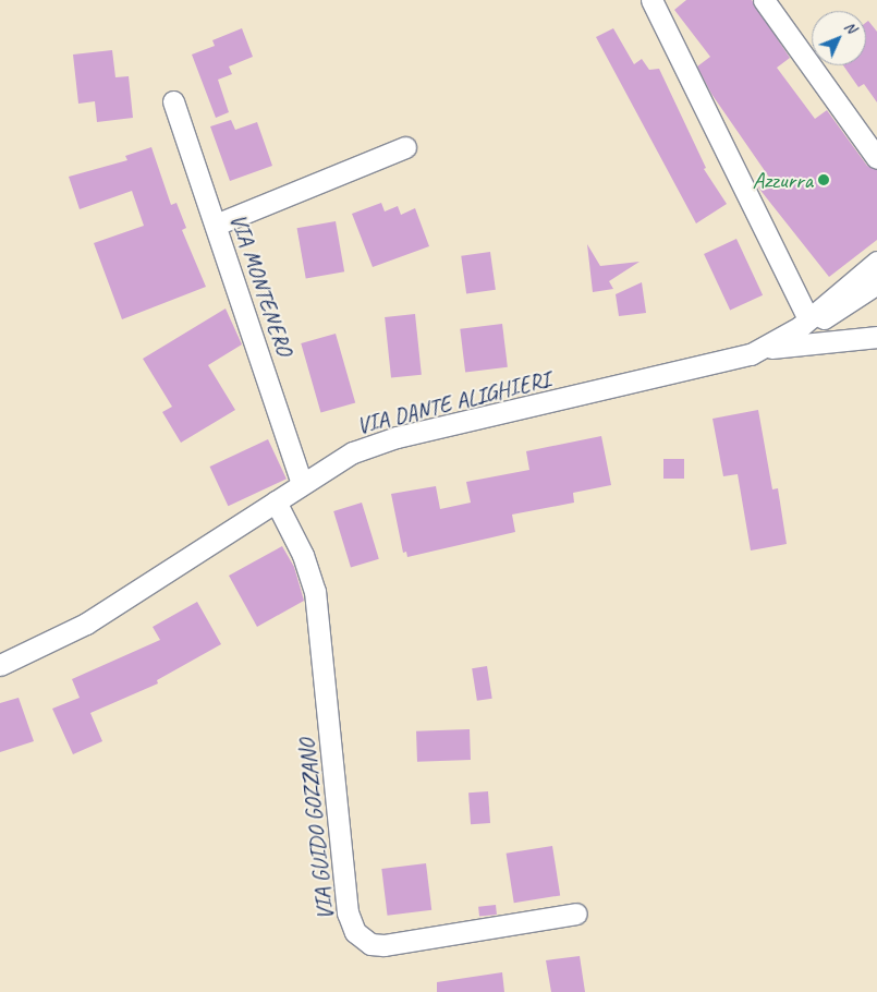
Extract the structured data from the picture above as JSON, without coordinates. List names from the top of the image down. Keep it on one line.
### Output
{"streets":{"street":["VIA MONTENERO","VIA DANTE ALIGHIERI","VIA GUIDO GOZZANO"]},"crossings":[["VIA MONTENERO","VIA DANTE ALIGHIERI"],["VIA DANTE ALIGHIERI","VIA GUIDO GOZZANO"]],"places":["Azzurra"],"north":"top right"}
